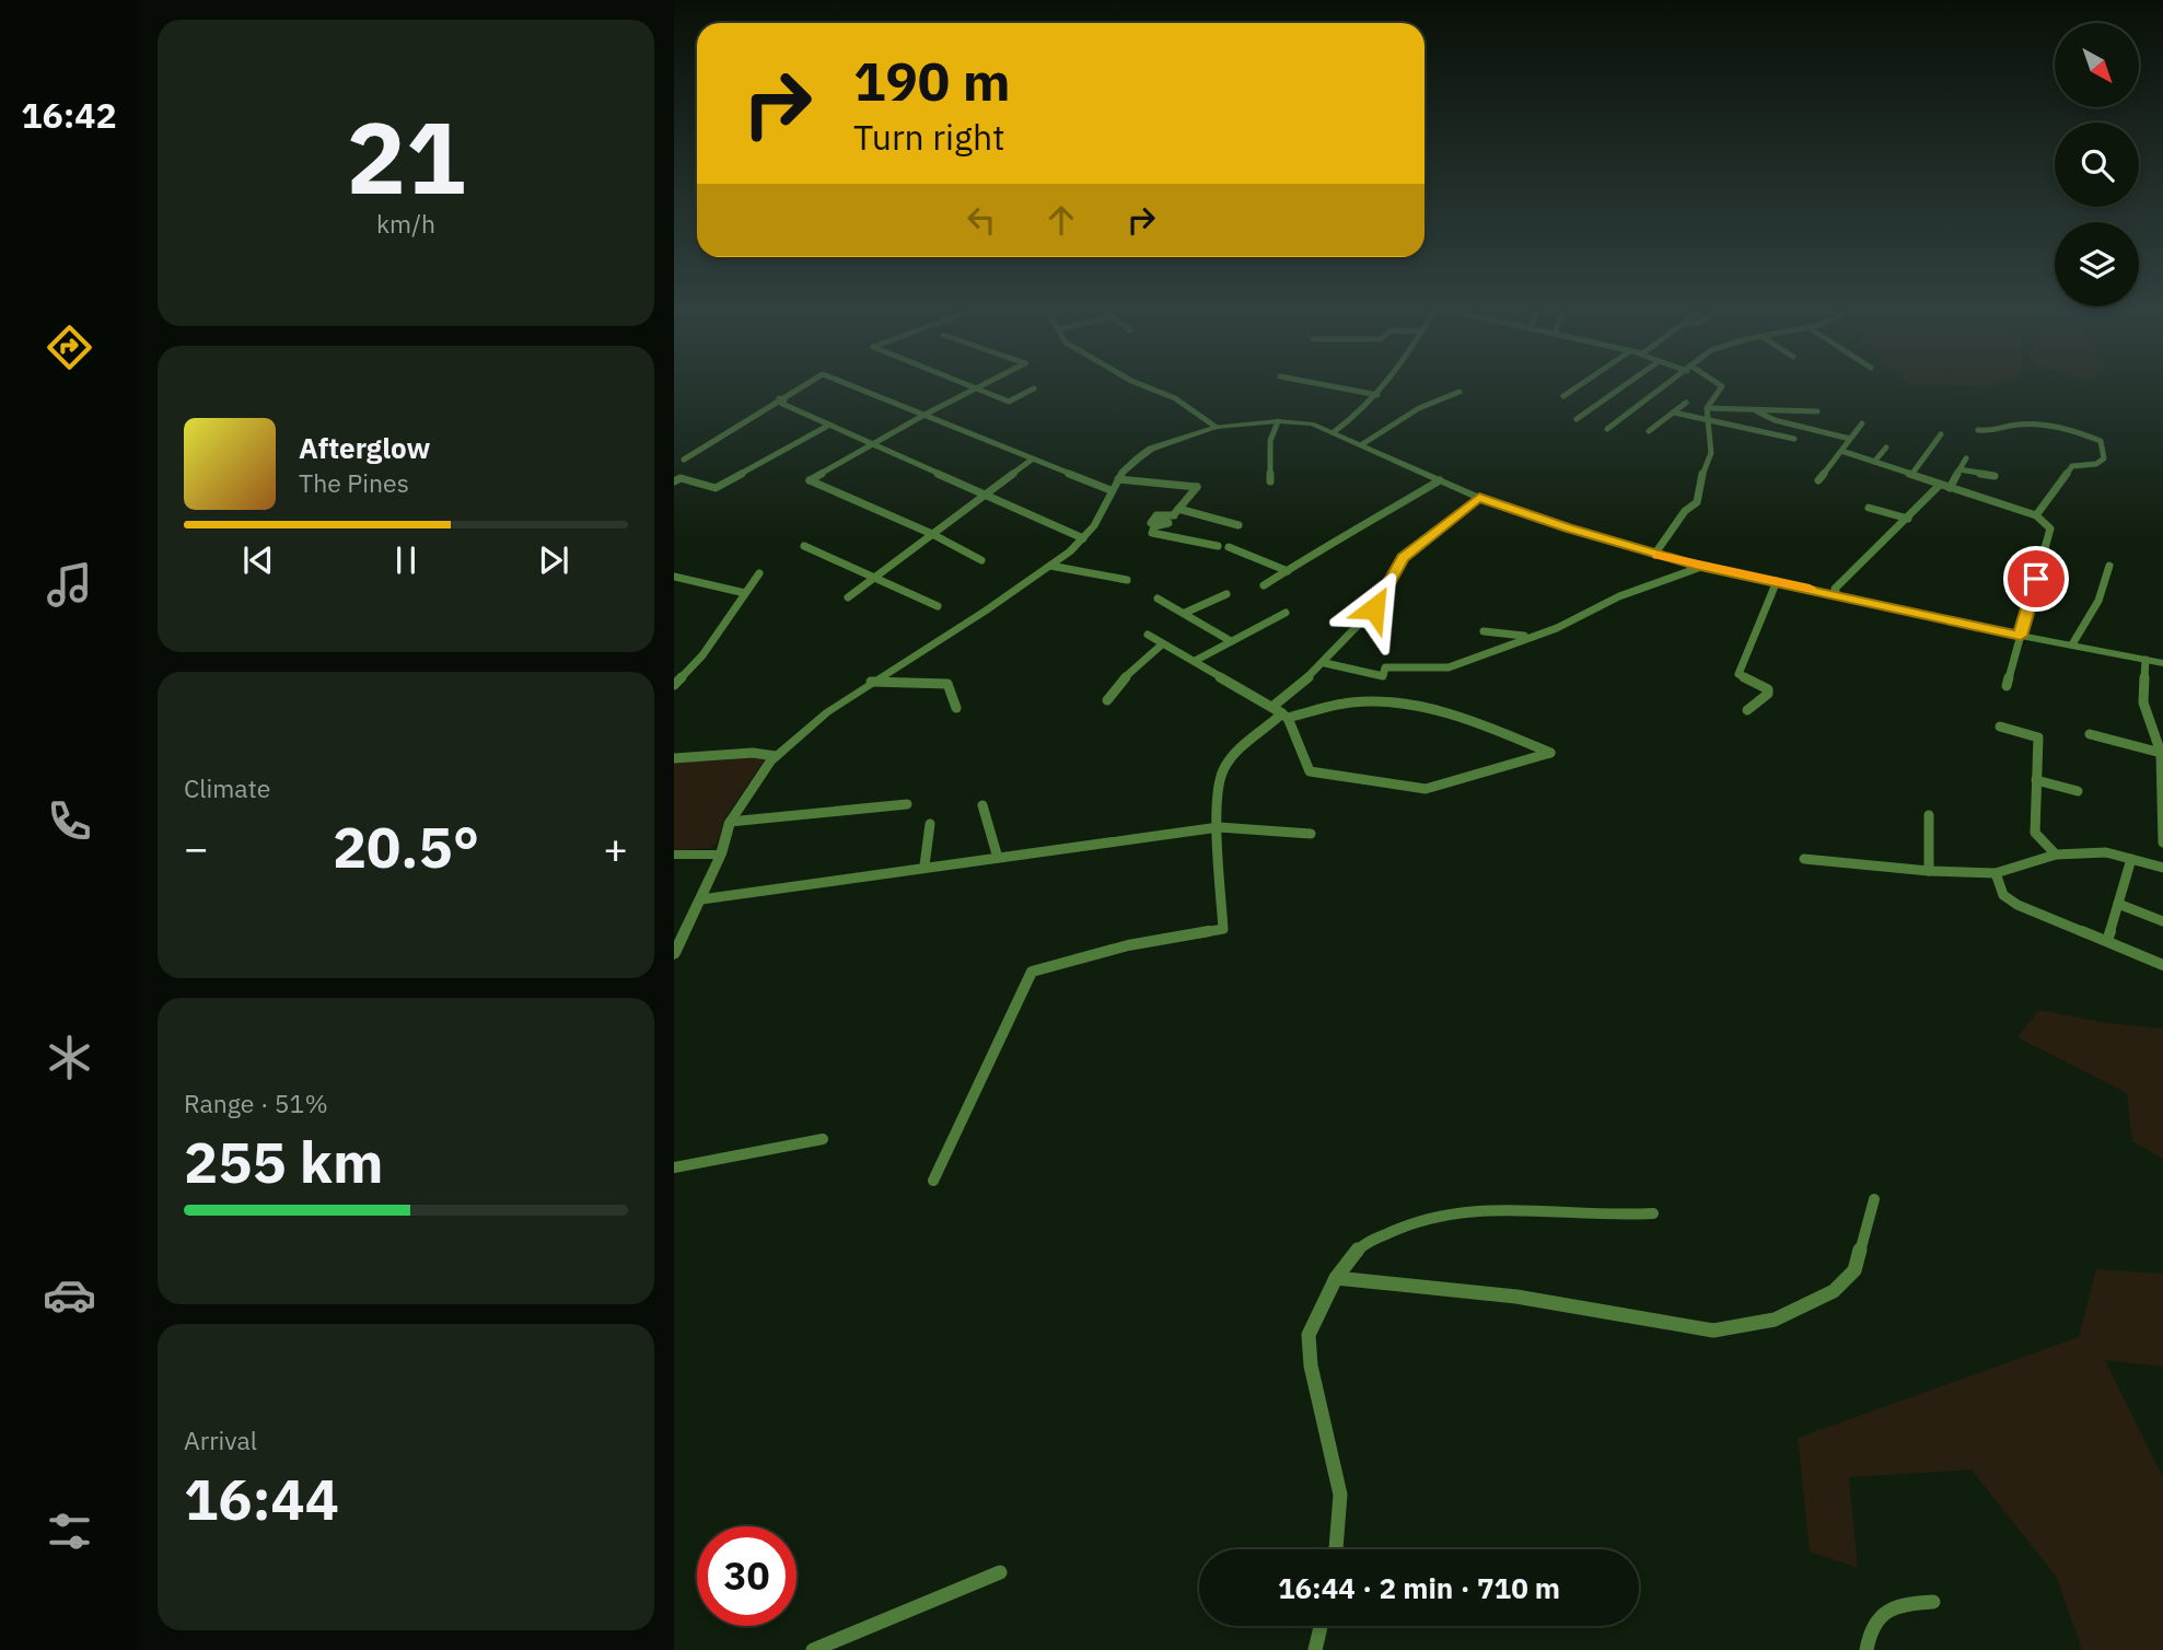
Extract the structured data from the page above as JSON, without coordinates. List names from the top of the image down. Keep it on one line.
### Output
{"north":"bottom right","page":{"tabs":"16:42","tile":[["21","km/h"],"Climate",["Range · 51%","255 km"],["Arrival","16:44"]],"turn":["190 m","Turn right"],"song":["Afterglow","The Pines"],"heat":["−","20.5°","+"],"limit":"30","trip":"16:44 · 2 min · 710 m"}}
